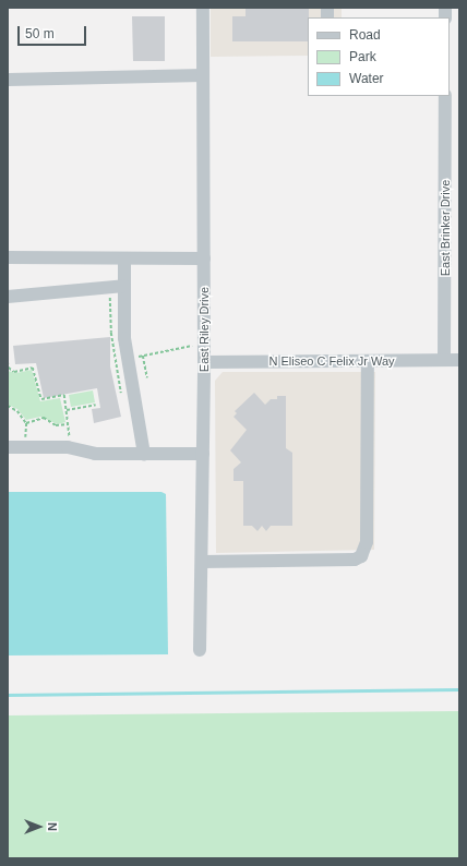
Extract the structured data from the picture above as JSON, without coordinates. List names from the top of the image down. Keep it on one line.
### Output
{"streets":{"street":["East Brinker Drive","East Riley Drive","N Eliseo C Felix Jr Way"]},"crossings":[["East Brinker Drive","N Eliseo C Felix Jr Way"],["East Riley Drive","N Eliseo C Felix Jr Way"]],"legend":["Road","Park","Water"],"scale_bar":"50 m","north":"right"}
